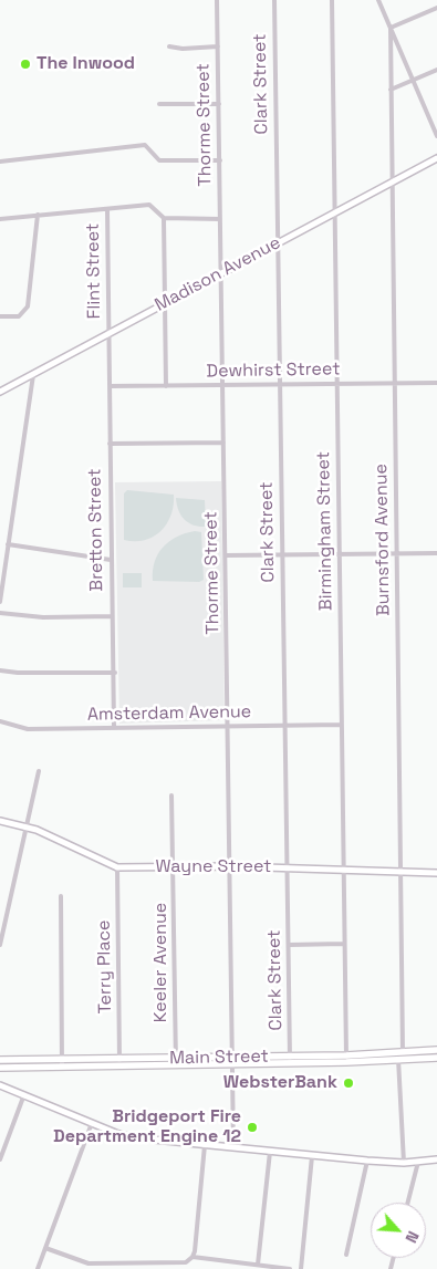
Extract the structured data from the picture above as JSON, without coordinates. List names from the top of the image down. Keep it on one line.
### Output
{"streets":{"main road":["Main Street"],"street":["Clark Street","Thorme Street","Flint Street","Madison Avenue","Dewhirst Street","Bretton Street","Birmingham Street","Burnsford Avenue","Amsterdam Avenue","Wayne Street","Keeler Avenue","Terry Place"]},"crossings":[["Clark Street","Madison Avenue"],["Clark Street","Dewhirst Street"],["Clark Street","Amsterdam Avenue"],["Clark Street","Wayne Street"],["Clark Street","Main Street"],["Thorme Street","Madison Avenue"],["Thorme Street","Dewhirst Street"],["Thorme Street","Amsterdam Avenue"],["Thorme Street","Wayne Street"],["Thorme Street","Main Street"],["Flint Street","Madison Avenue"],["Flint Street","Bretton Street"],["Madison Avenue","Bretton Street"],["Madison Avenue","Birmingham Street"],["Madison Avenue","Burnsford Avenue"],["Dewhirst Street","Bretton Street"],["Dewhirst Street","Birmingham Street"],["Dewhirst Street","Burnsford Avenue"],["Bretton Street","Amsterdam Avenue"],["Birmingham Street","Amsterdam Avenue"],["Birmingham Street","Wayne Street"],["Birmingham Street","Main Street"],["Burnsford Avenue","Wayne Street"],["Burnsford Avenue","Main Street"],["Wayne Street","Keeler Avenue"],["Wayne Street","Terry Place"],["Keeler Avenue","Main Street"],["Terry Place","Main Street"]],"places":["The Inwood","WebsterBank","Bridgeport Fire Department Engine 12"],"north":"bottom right"}
